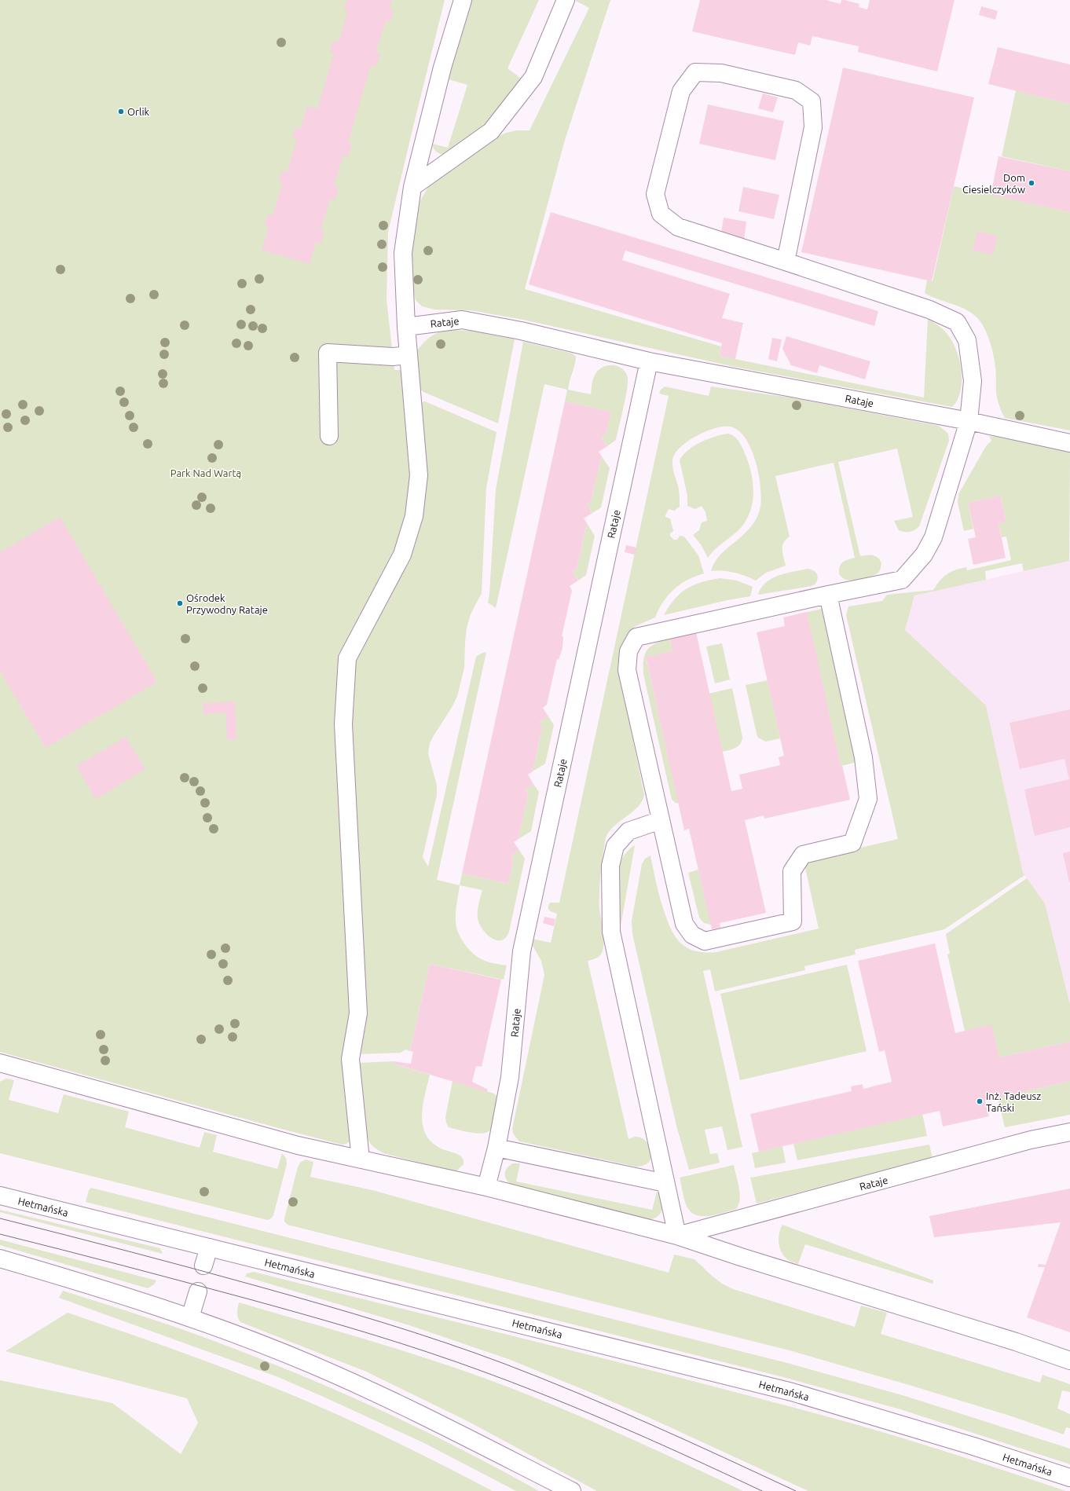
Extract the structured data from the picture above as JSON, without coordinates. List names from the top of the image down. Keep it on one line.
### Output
{"streets":{"main road":["Rataje","Hetmańska"]},"parks":["Park Nad Wartą"],"places":["Orlik","Dom Ciesielczyków","Ośrodek Przywodny Rataje","Inż. Tadeusz Tański"]}
